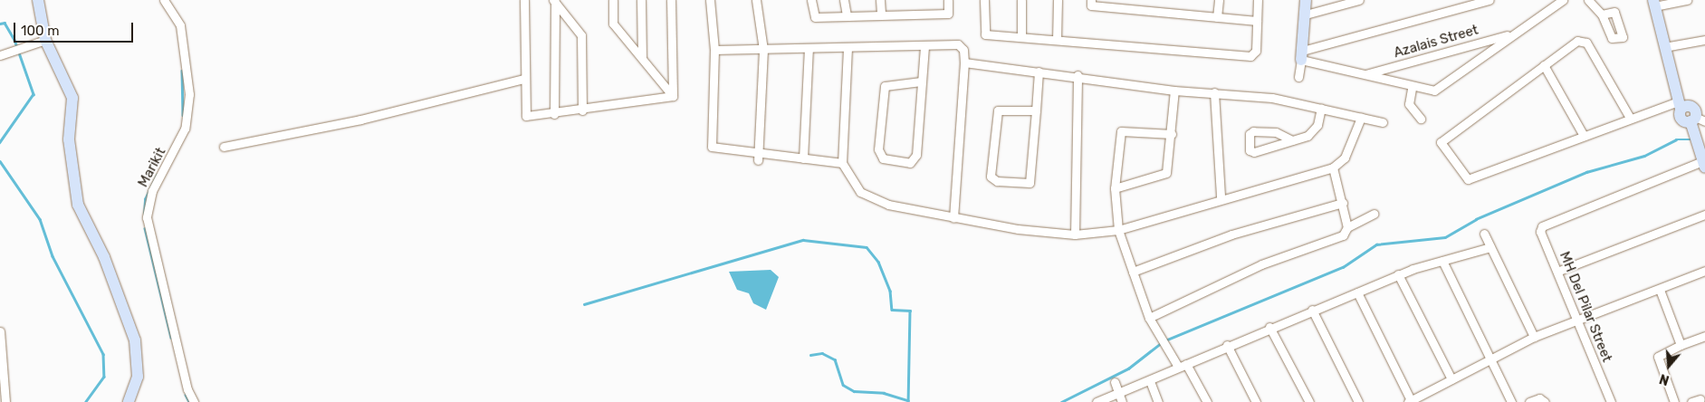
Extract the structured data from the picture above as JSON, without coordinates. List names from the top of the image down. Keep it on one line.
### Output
{"streets":{"street":["Azalais Street","Marikit","MH Del Pilar Street"]},"scale_bar":"100 m","north":"bottom"}
